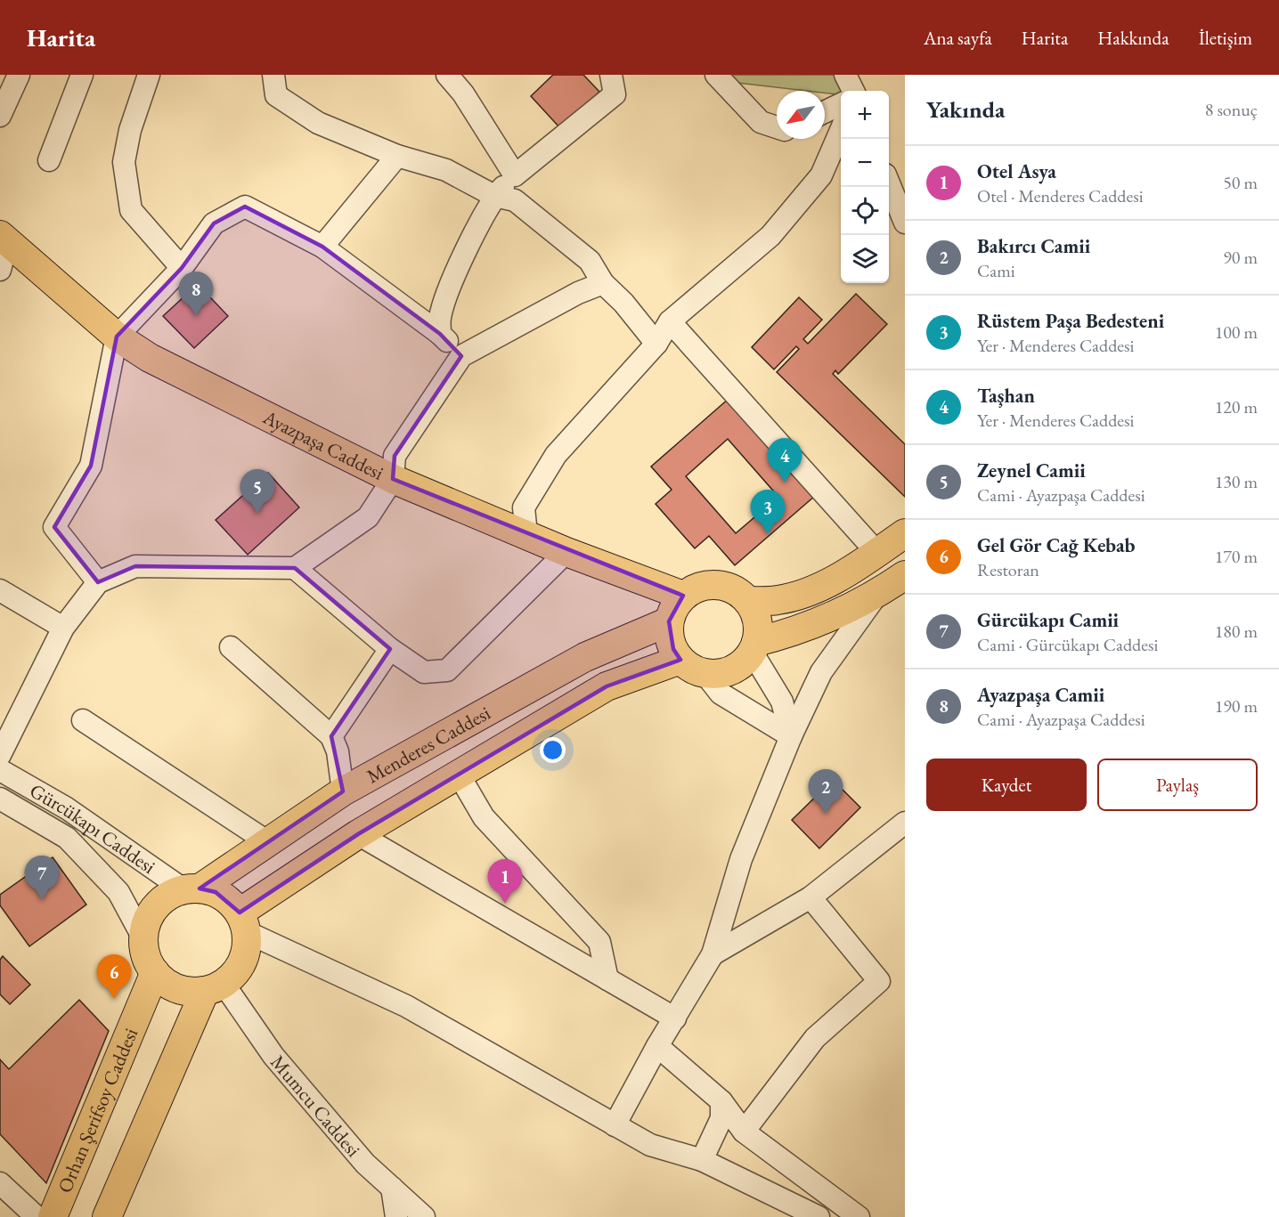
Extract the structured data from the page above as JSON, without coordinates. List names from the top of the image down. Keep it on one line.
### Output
{"streets":{"main road":["Ayazpaşa Caddesi","Menderes Caddesi","Orhan Şerifsoy Caddesi"],"street":["Gürcükapı Caddesi","Mumcu Caddesi"]},"crossings":[["Ayazpaşa Caddesi","Menderes Caddesi"],["Menderes Caddesi","Gürcükapı Caddesi"],["Menderes Caddesi","Mumcu Caddesi"],["Menderes Caddesi","Orhan Şerifsoy Caddesi"],["Gürcükapı Caddesi","Mumcu Caddesi"],["Gürcükapı Caddesi","Orhan Şerifsoy Caddesi"],["Mumcu Caddesi","Orhan Şerifsoy Caddesi"]],"north":"bottom left","page":{"header":"Harita","nav":["Ana sayfa","Harita","Hakkında","İletişim"],"heading":["Yakında","8 sonuç"],"map_buttons":["+","−"],"list":[{"mark":"1","name":"Otel Asya","note":"Otel · Menderes Caddesi","value":"50 m"},{"mark":"2","name":"Bakırcı Camii","note":"Cami","value":"90 m"},{"mark":"3","name":"Rüstem Paşa Bedesteni","note":"Yer · Menderes Caddesi","value":"100 m"},{"mark":"4","name":"Taşhan","note":"Yer · Menderes Caddesi","value":"120 m"},{"mark":"5","name":"Zeynel Camii","note":"Cami · Ayazpaşa Caddesi","value":"130 m"},{"mark":"6","name":"Gel Gör Cağ Kebab","note":"Restoran","value":"170 m"},{"mark":"7","name":"Gürcükapı Camii","note":"Cami · Gürcükapı Caddesi","value":"180 m"},{"mark":"8","name":"Ayazpaşa Camii","note":"Cami · Ayazpaşa Caddesi","value":"190 m"}],"pins":["8","4","5","3","2","7","1","6"],"buttons":["Kaydet","Paylaş"]}}
